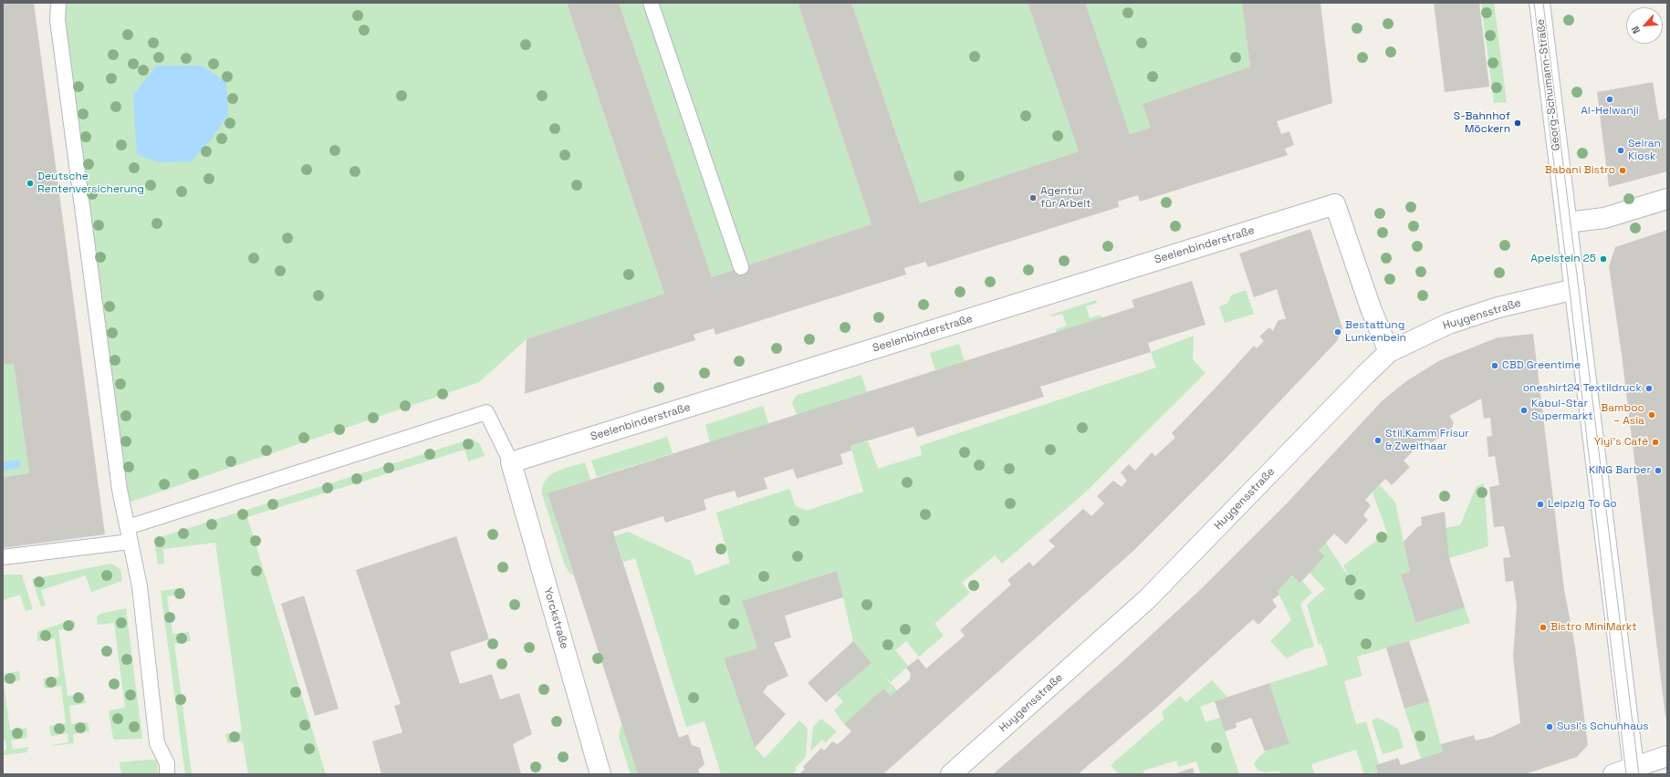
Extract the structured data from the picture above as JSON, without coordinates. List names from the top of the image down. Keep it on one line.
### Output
{"streets":{"street":["Georg-Schumann-Straße","Seelenbinderstraße","Huygensstraße","Yorckstraße"]},"crossings":[["Georg-Schumann-Straße","Huygensstraße"],["Seelenbinderstraße","Huygensstraße"],["Seelenbinderstraße","Yorckstraße"]],"places":["Al-Helwanji","S-Bahnhof Möckern","Seiran Kiosk","Babani Bistro","Deutsche Rentenversicherung","Agentur für Arbeit","Apelstein 25","Bestattung Lunkenbein","CBD Greentime","oneshirt24 Textildruck","Kabul-Star Supermarkt","Bamboo – Asia","Stil.Kamm Frisur & Zweithaar","Yiyi's Café","KING Barber","Leipzig To Go","Bistro MiniMarkt","Susi's Schuhhaus"],"north":"bottom left"}
